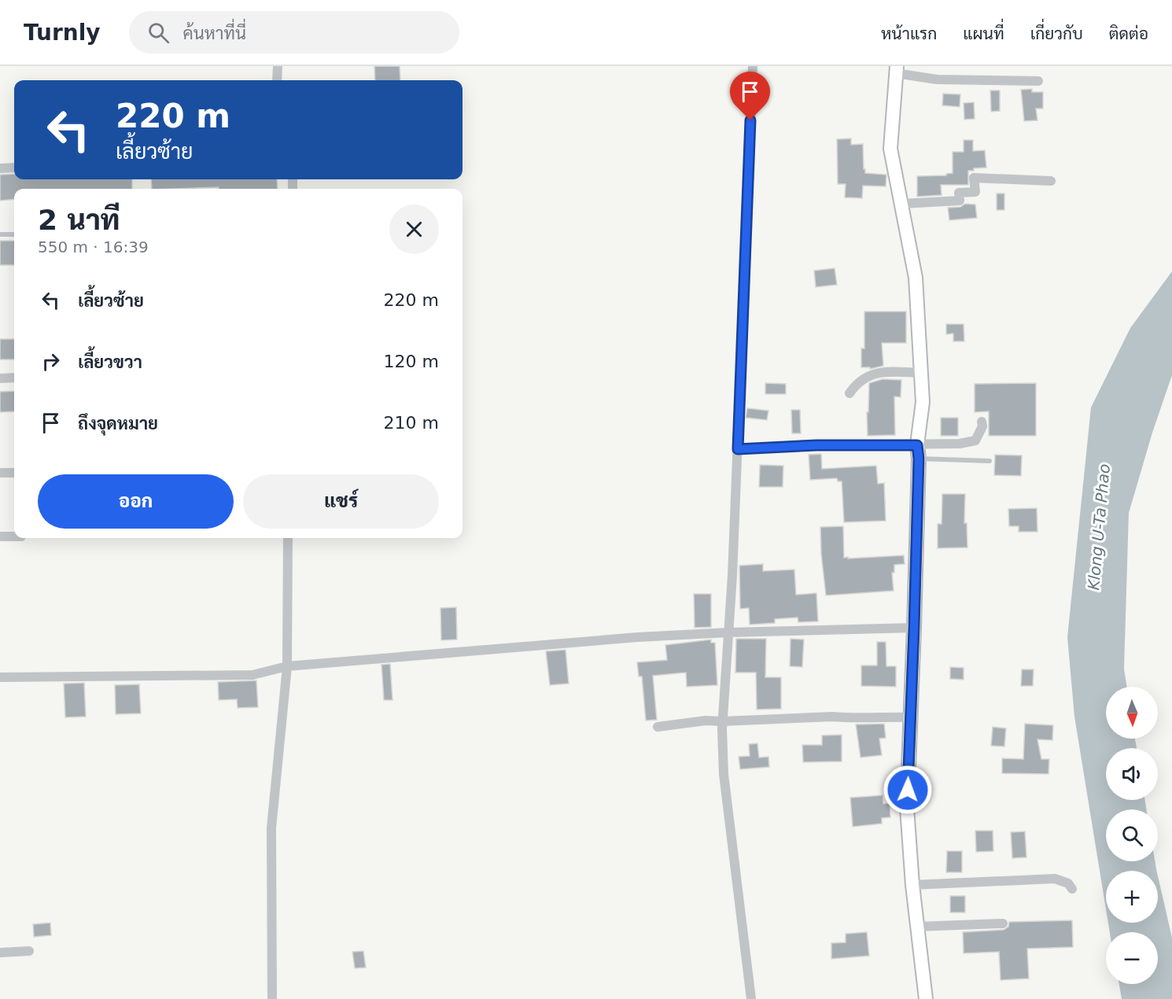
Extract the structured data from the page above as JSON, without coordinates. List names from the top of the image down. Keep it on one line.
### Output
{"water":["Klong U-Ta Phao"],"north":"bottom","page":{"header":"Turnly","search":"ค้นหาที่นี่","nav":["หน้าแรก","แผนที่","เกี่ยวกับ","ติดต่อ"],"turn":["220 m","เลี้ยวซ้าย"],"heading":["2 นาที","550 m · 16:39"],"list":[{"name":"เลี้ยวซ้าย","value":"220 m"},{"name":"เลี้ยวขวา","value":"120 m"},{"name":"ถึงจุดหมาย","value":"210 m"}],"buttons":["ออก","แชร์"],"map_buttons":["+","−"]}}
